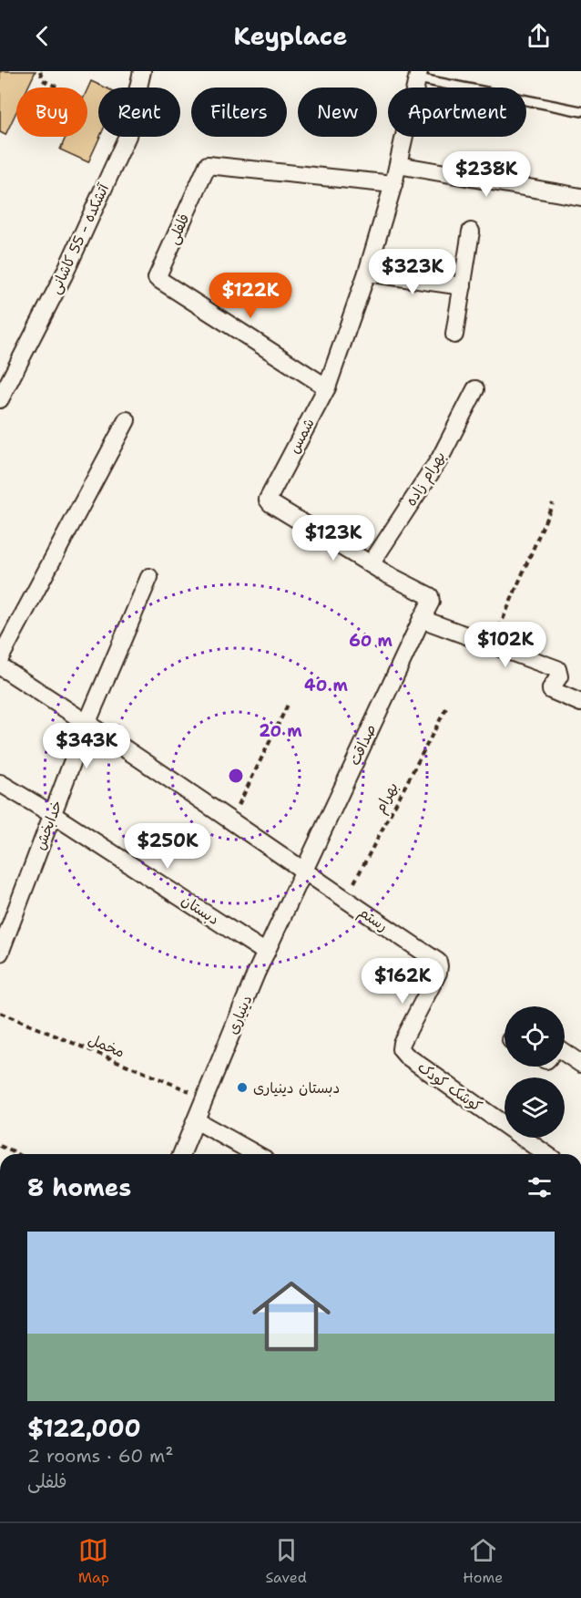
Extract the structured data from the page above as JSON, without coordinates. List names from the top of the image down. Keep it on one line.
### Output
{"streets":{"street":["فلفلی","آتشکده - 55 کاشانی","شمس","بهرام زاده","صداقت","خدابخش","دبستان","رستم","دینیاری","کوشک کودک"],"path":["بهرام","مخمل"]},"crossings":[["فلفلی","شمس"],["شمس","بهرام زاده"],["شمس","صداقت"],["صداقت","رستم"],["صداقت","دینیاری"],["بهرام","رستم"],["خدابخش","دبستان"],["خدابخش","رستم"],["دبستان","دینیاری"],["رستم","دینیاری"],["رستم","کوشک کودک"],["دینیاری","مخمل"]],"places":["دبستان دینیاری"],"page":{"header":"Keyplace","chip":["Buy","Rent","Filters","New","Apartment"],"price":["$238K","$323K","$122K","$123K","$102K","$343K","$250K","$162K"],"heading":"8 homes","list":[{"name":"$122,000","note":"2 rooms · 60 m² · فلفلی"}],"tabs":["Map","Saved","Home"]},"rings":["60 m","40 m","20 m"]}
